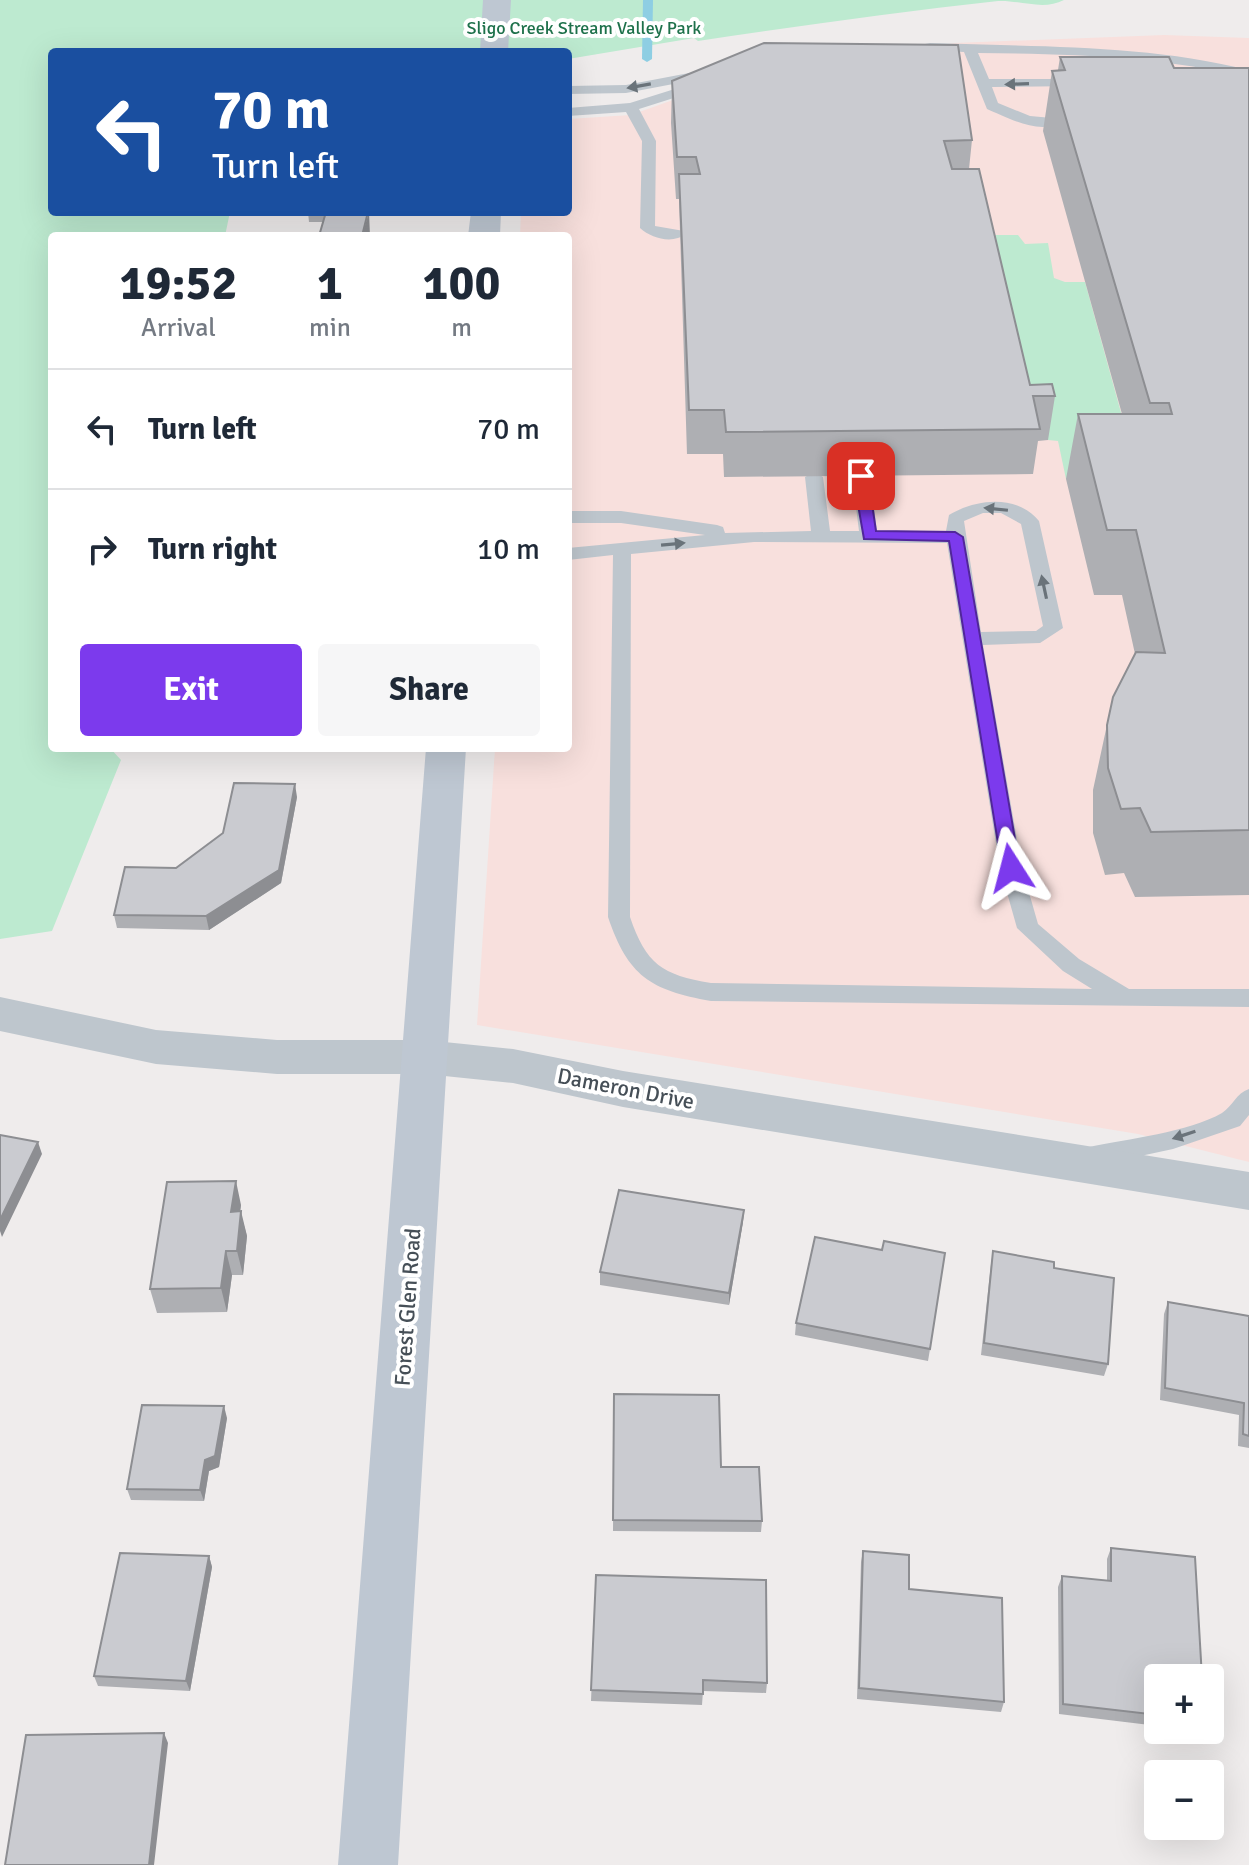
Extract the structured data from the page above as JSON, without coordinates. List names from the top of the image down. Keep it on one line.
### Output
{"streets":{"street":["Dameron Drive","Forest Glen Road"]},"crossings":[["Dameron Drive","Forest Glen Road"]],"parks":["Sligo Creek Stream Valley Park"],"page":{"turn":["70 m","Turn left"],"eta":["19:52","Arrival","1","min","100","m"],"list":[{"name":"Turn left","value":"70 m"},{"name":"Turn right","value":"10 m"}],"buttons":["Exit","Share"],"map_buttons":["+","−"]}}
